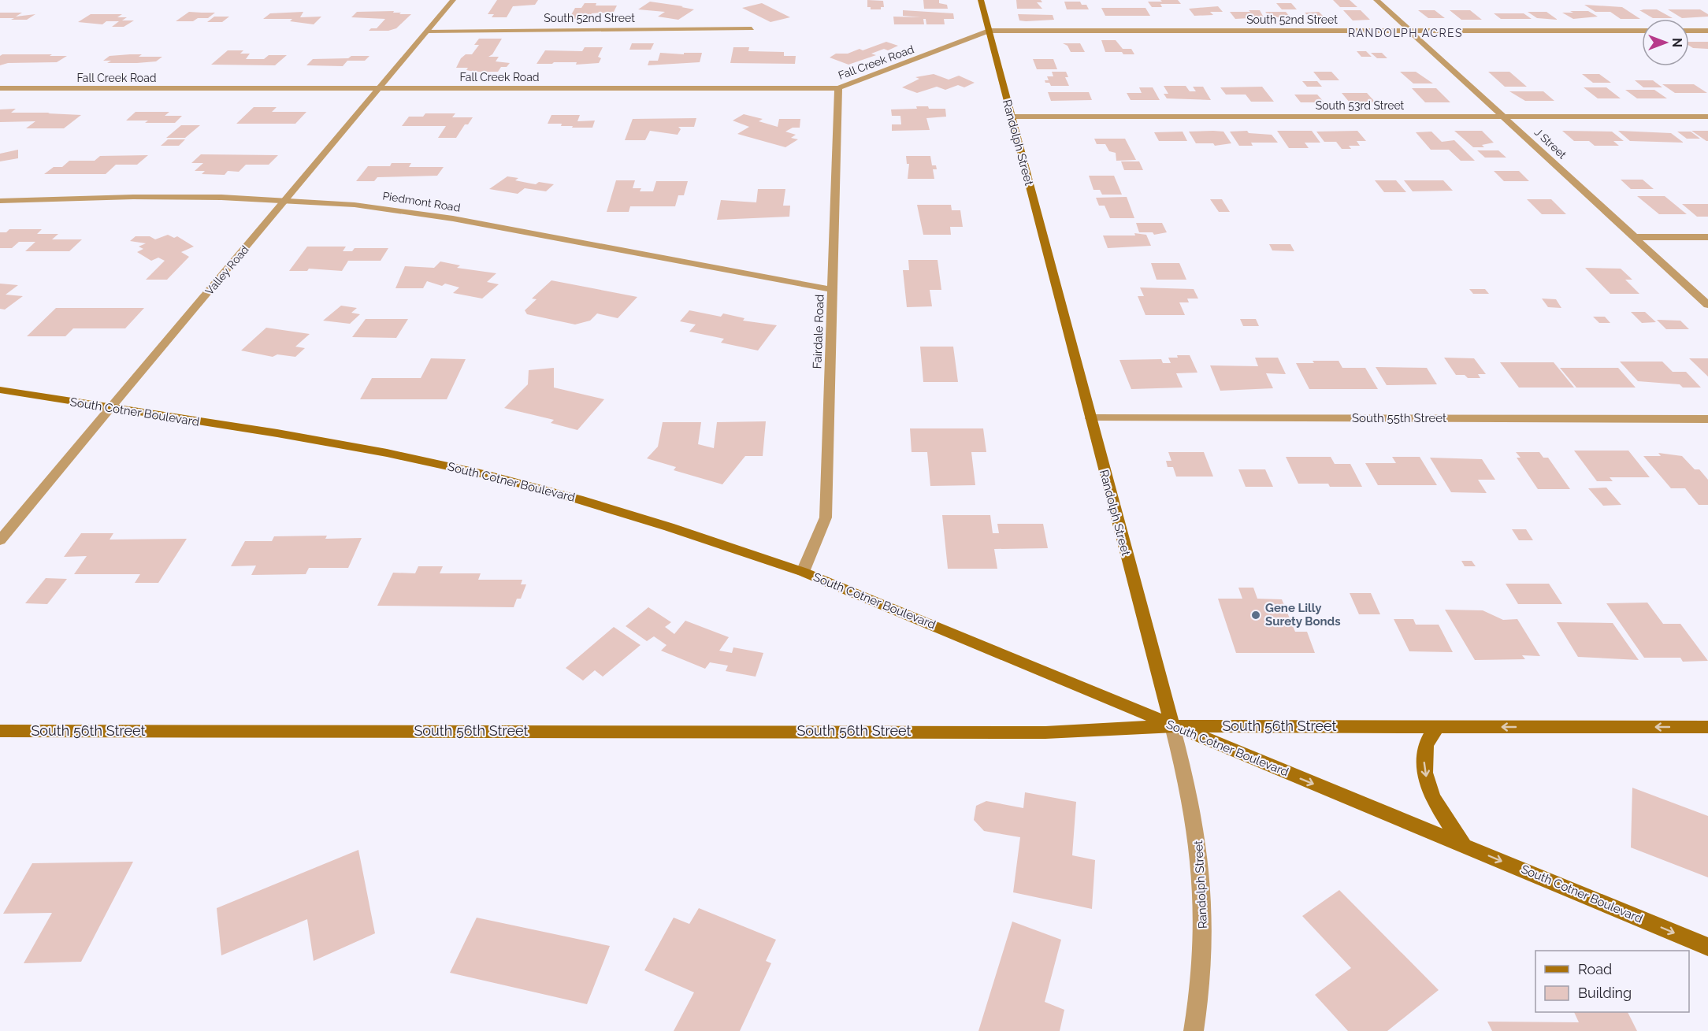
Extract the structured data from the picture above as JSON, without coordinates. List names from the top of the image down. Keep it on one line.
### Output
{"streets":{"main road":["Randolph Street","South Cotner Boulevard","South 56th Street"],"street":["South 52nd Street","Fall Creek Road","South 53rd Street","J Street","Piedmont Road","Valley Road","Fairdale Road","South 55th Street"]},"crossings":[["South 52nd Street","Fall Creek Road"],["South 52nd Street","Randolph Street"],["South 52nd Street","J Street"],["South 52nd Street","Valley Road"],["Fall Creek Road","Randolph Street"],["Fall Creek Road","Valley Road"],["Fall Creek Road","Fairdale Road"],["South 53rd Street","Randolph Street"],["South 53rd Street","J Street"],["Randolph Street","South Cotner Boulevard"],["Randolph Street","South 55th Street"],["Randolph Street","South 56th Street"],["Piedmont Road","Valley Road"],["Piedmont Road","Fairdale Road"],["Valley Road","South Cotner Boulevard"],["Fairdale Road","South Cotner Boulevard"],["South Cotner Boulevard","South 56th Street"]],"districts":["RANDOLPH ACRES"],"places":["Gene Lilly Surety Bonds"],"legend":["Road","Building"],"north":"right"}
